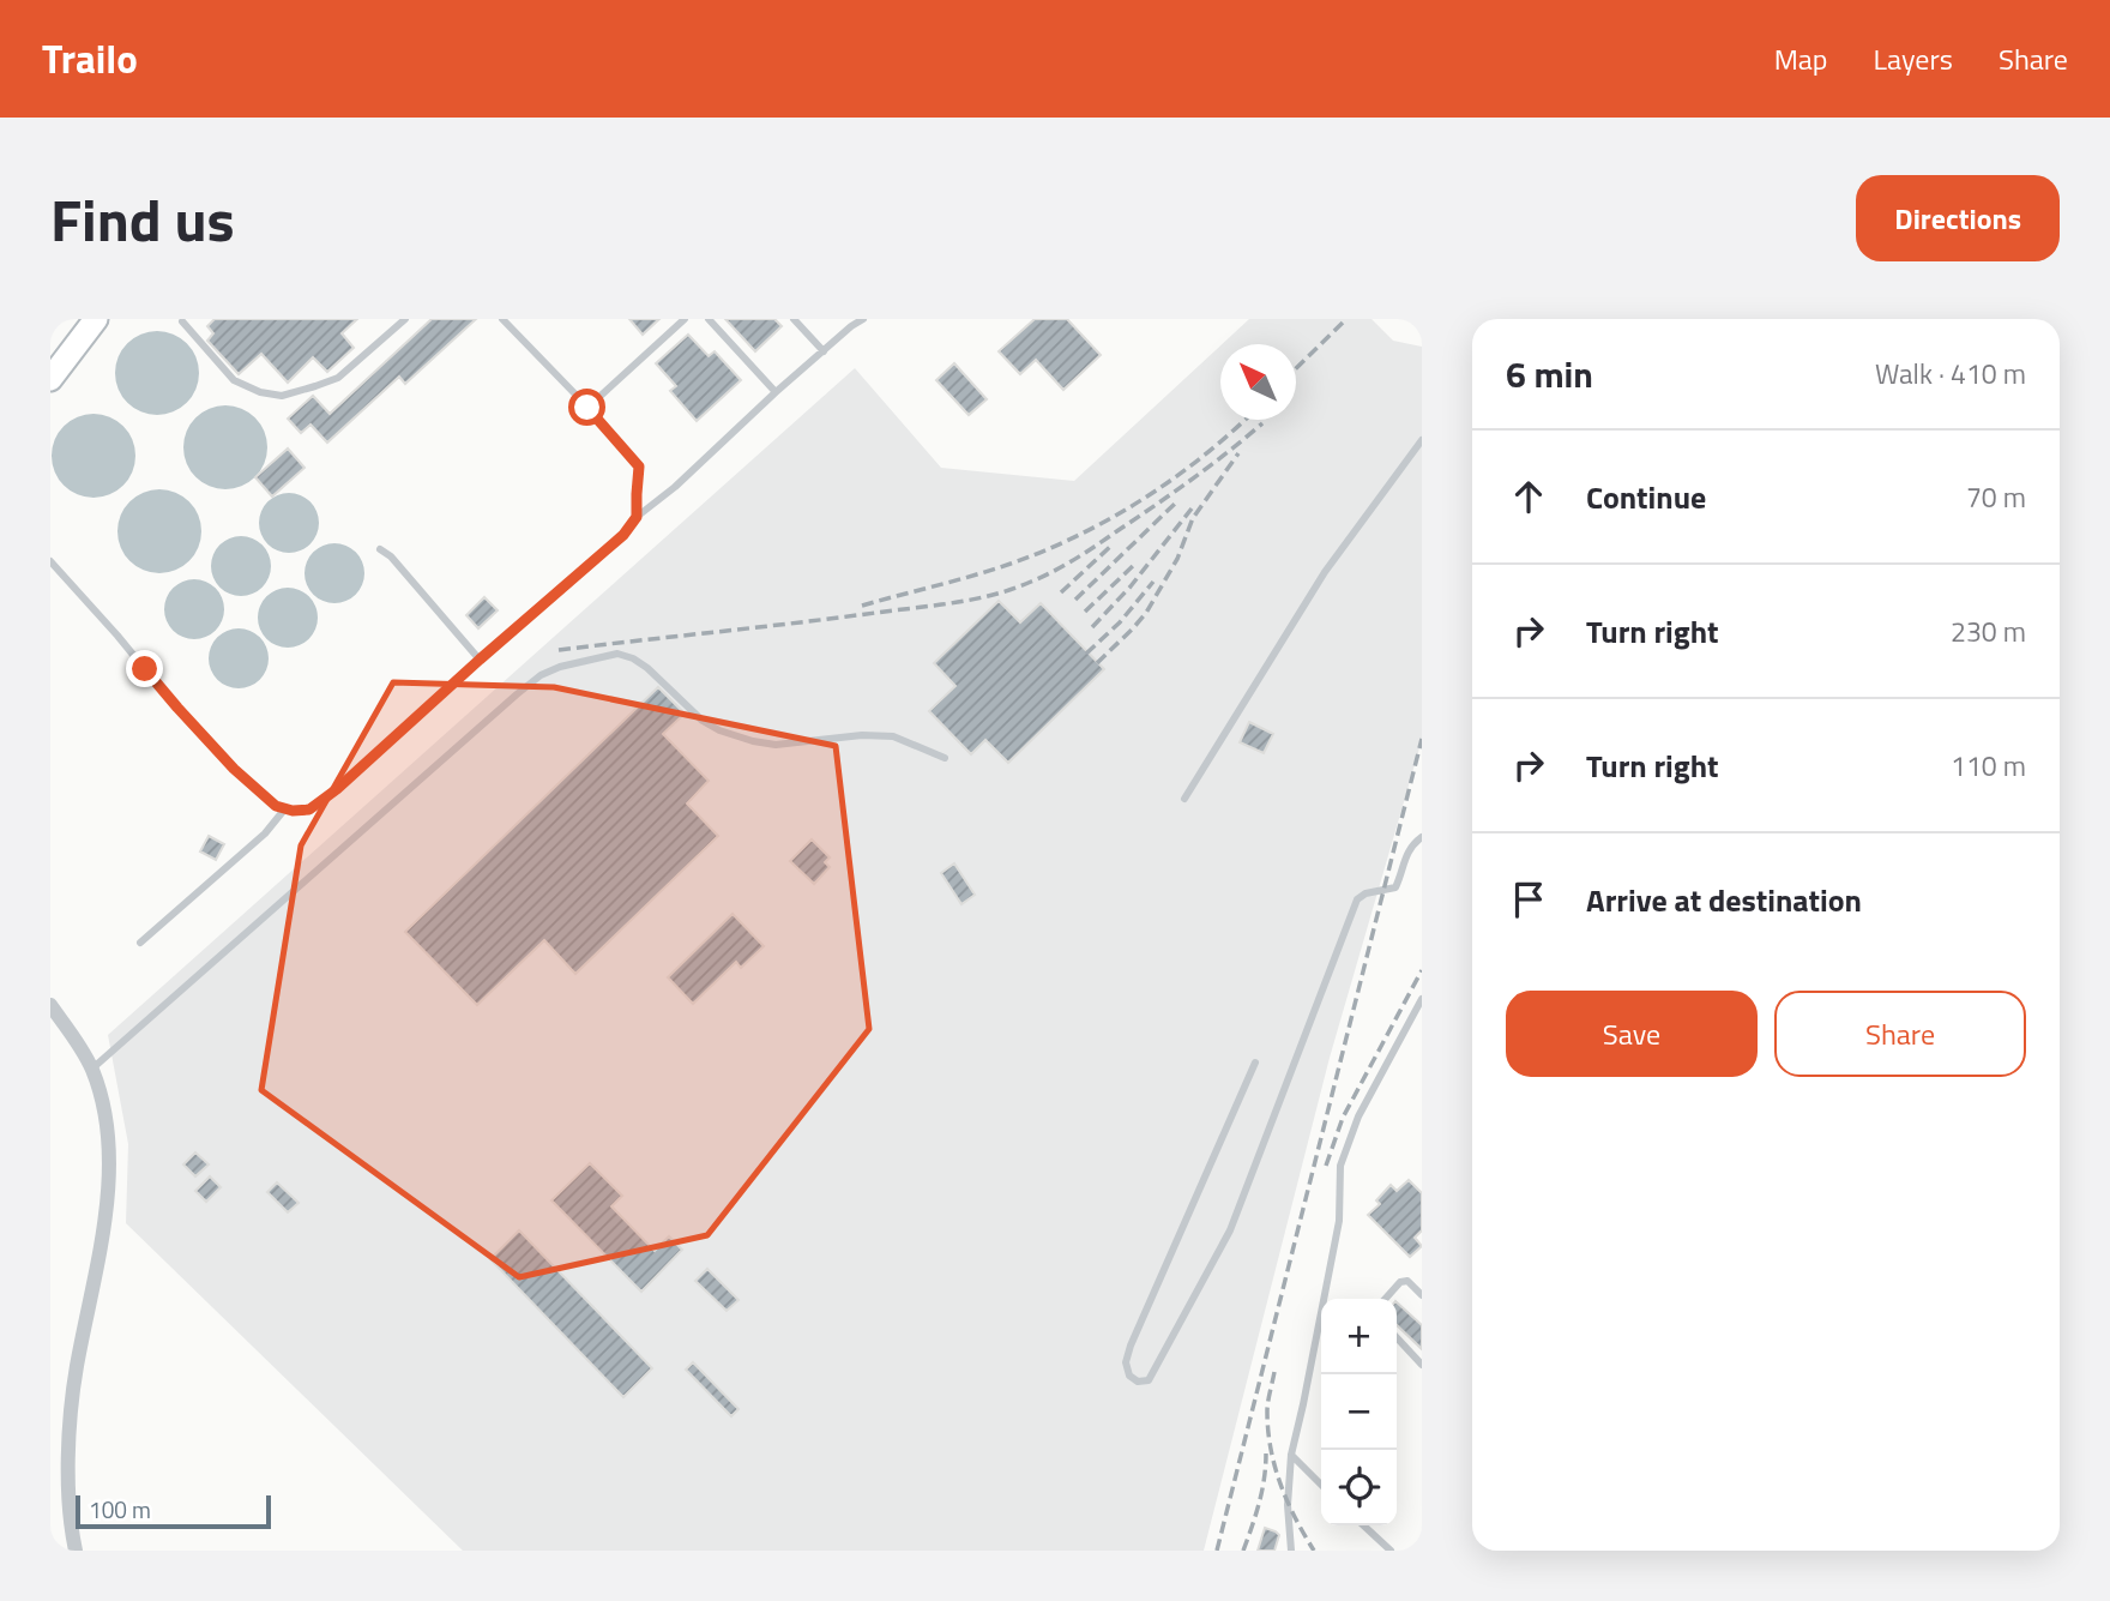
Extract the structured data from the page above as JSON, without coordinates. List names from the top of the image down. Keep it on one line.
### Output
{"scale_bar":"100 m","north":"top left","page":{"header":"Trailo","nav":["Map","Layers","Share"],"title":"Find us","buttons":["Directions",["Save","Share"]],"heading":["6 min","Walk · 410 m"],"list":[["Continue","70 m"],["Turn right","230 m"],["Turn right","110 m"],"Arrive at destination"],"map_buttons":["+","−"],"scale":"100 m"}}
